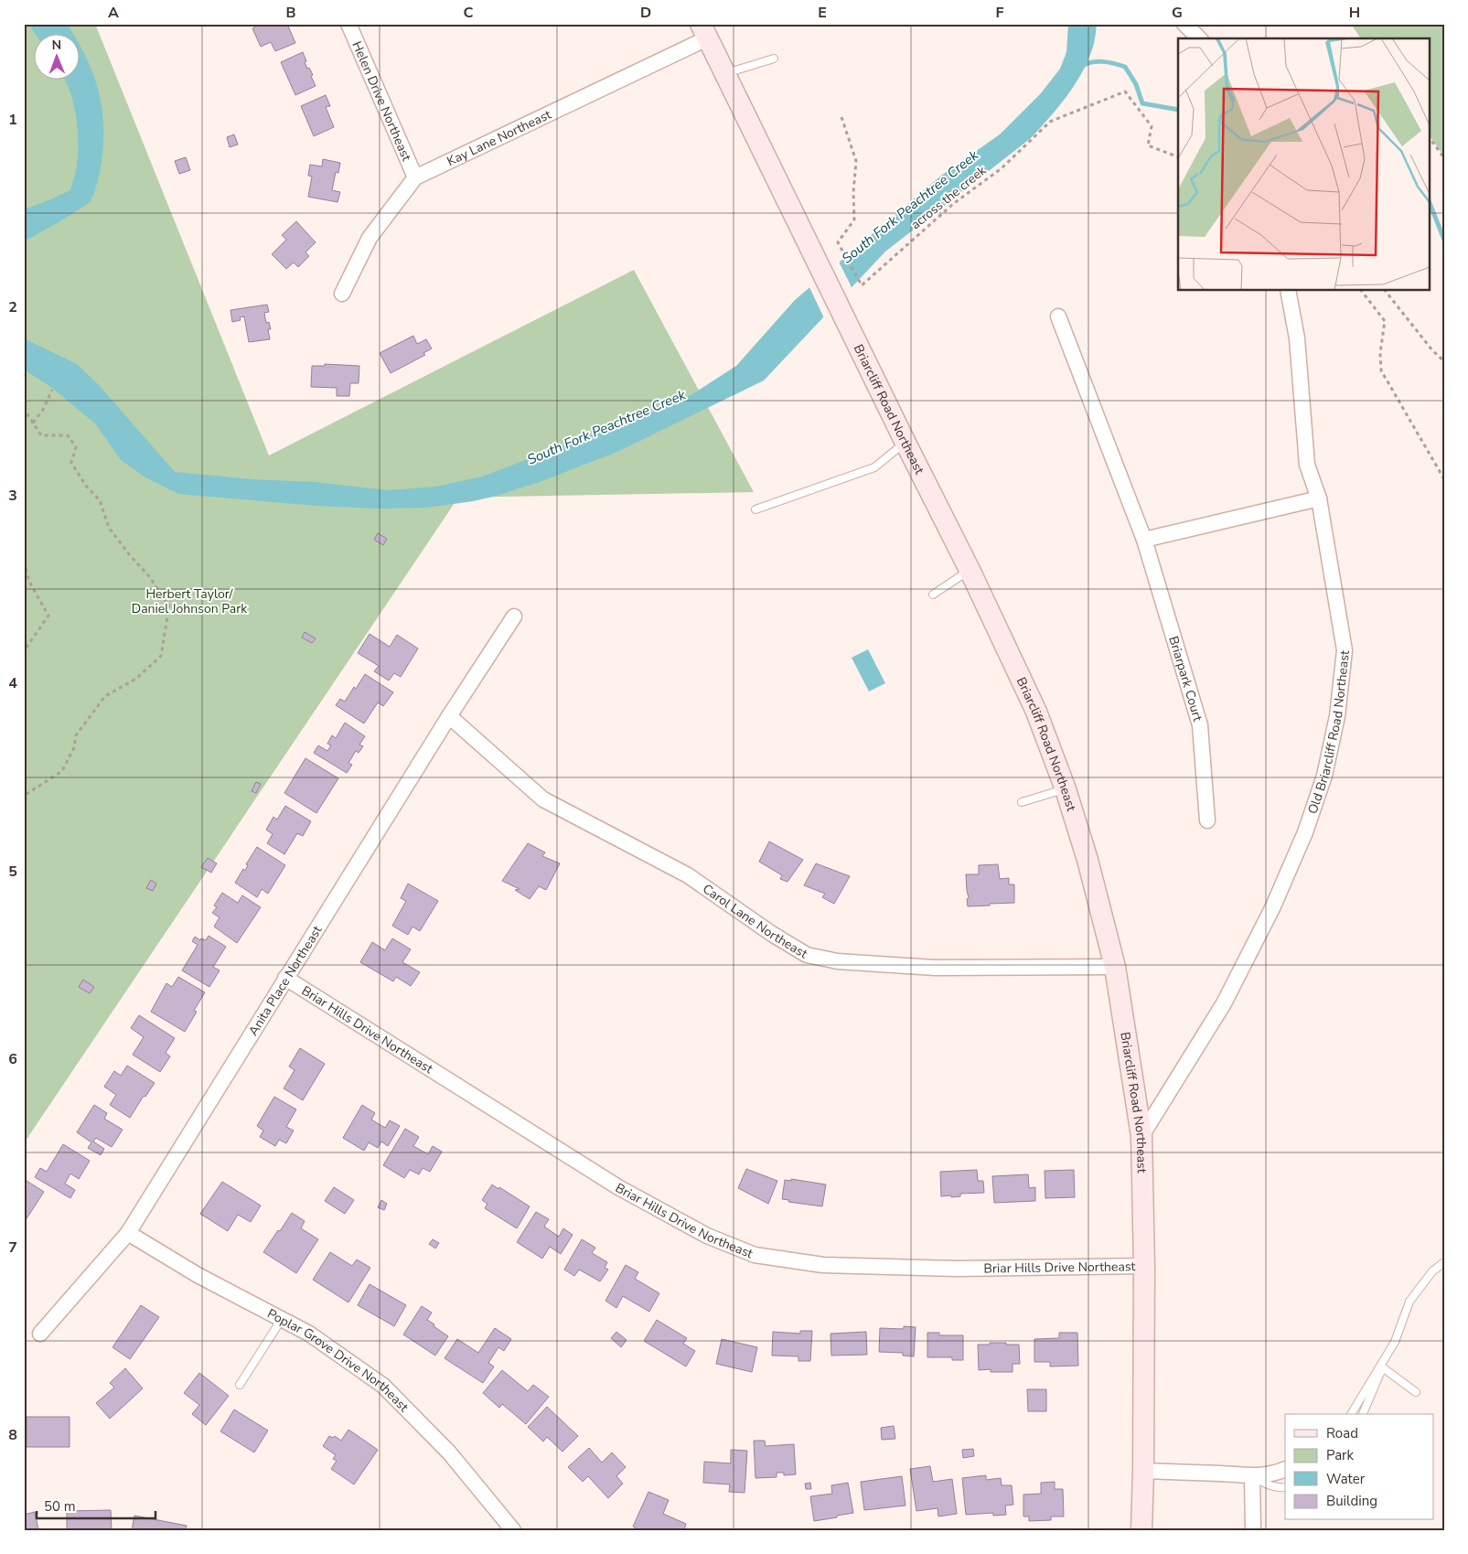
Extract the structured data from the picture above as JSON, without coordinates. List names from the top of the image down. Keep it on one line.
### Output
{"streets":{"main road":["Briarcliff Road Northeast"],"street":["Helen Drive Northeast","Kay Lane Northeast","Briarpark Court","Old Briarcliff Road Northeast","Carol Lane Northeast","Anita Place Northeast","Briar Hills Drive Northeast","Poplar Grove Drive Northeast"],"path":["across the creek"]},"crossings":[["Helen Drive Northeast","Kay Lane Northeast"],["Kay Lane Northeast","Briarcliff Road Northeast"],["Briarcliff Road Northeast","Old Briarcliff Road Northeast"],["Briarcliff Road Northeast","Carol Lane Northeast"],["Briarcliff Road Northeast","Briar Hills Drive Northeast"],["Carol Lane Northeast","Anita Place Northeast"],["Anita Place Northeast","Briar Hills Drive Northeast"],["Anita Place Northeast","Poplar Grove Drive Northeast"]],"water":["South Fork Peachtree Creek"],"parks":["Herbert Taylor/ Daniel Johnson Park"],"legend":["Road","Park","Water","Building"],"scale_bar":"50 m","north":"top","grid":{"columns":["A","B","C","D","E","F","G","H"],"rows":["1","2","3","4","5","6","7","8"]}}
